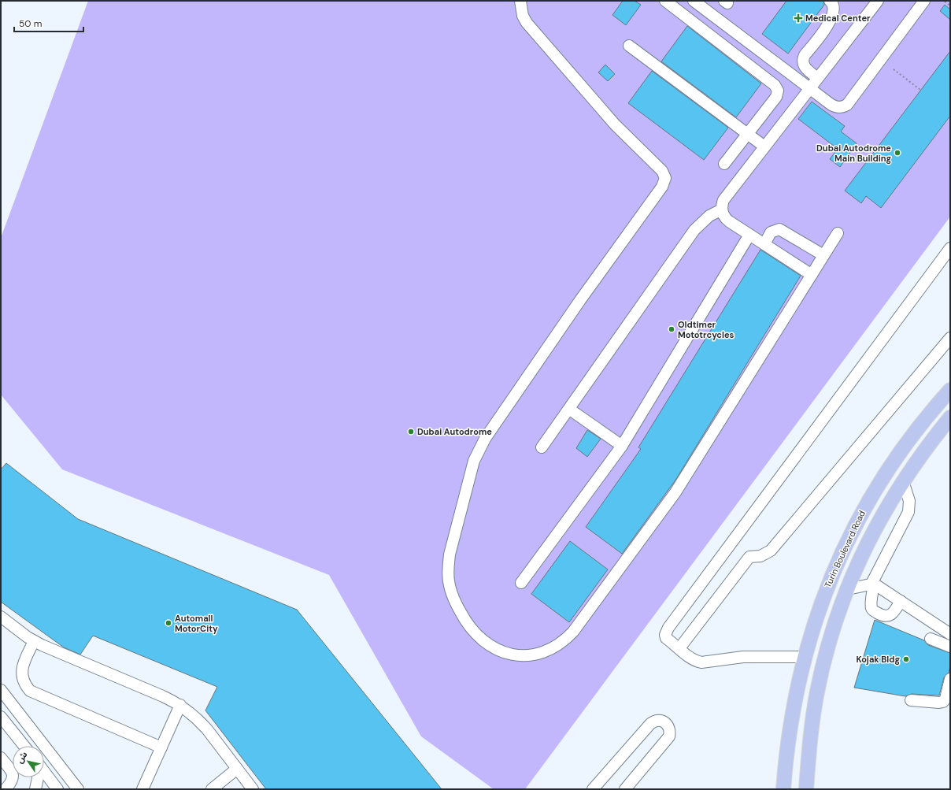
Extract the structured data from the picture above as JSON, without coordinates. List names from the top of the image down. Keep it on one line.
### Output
{"streets":{"main road":["Turin Boulevard Road"]},"places":{"health":["Medical Center"],"other":["Dubai Autodrome Main Building","Oldtimer Mototrcycles","Dubai Autodrome","Automall MotorCity","Kojak Bldg"]},"scale_bar":"50 m","north":"top left"}
